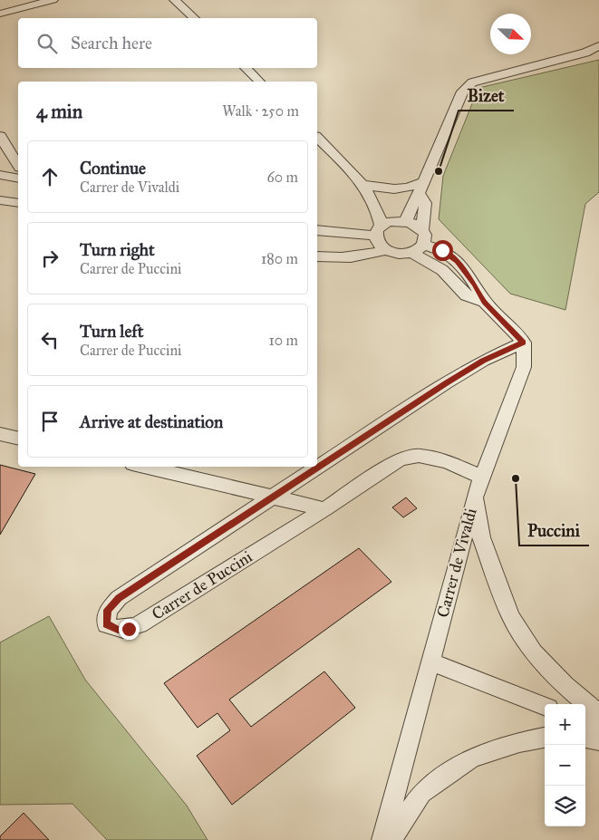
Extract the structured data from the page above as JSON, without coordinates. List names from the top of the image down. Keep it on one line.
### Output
{"streets":{"street":["Carrer de Vivaldi","Carrer de Puccini"]},"crossings":[["Carrer de Vivaldi","Carrer de Puccini"]],"places":["Bizet","Puccini"],"north":"bottom right","page":{"search":"Search here","heading":["4 min","Walk · 250 m"],"list":[["Continue","Carrer de Vivaldi","60 m"],["Turn right","Carrer de Puccini","180 m"],["Turn left","Carrer de Puccini","10 m"],"Arrive at destination"],"map_buttons":["+","−"]}}
